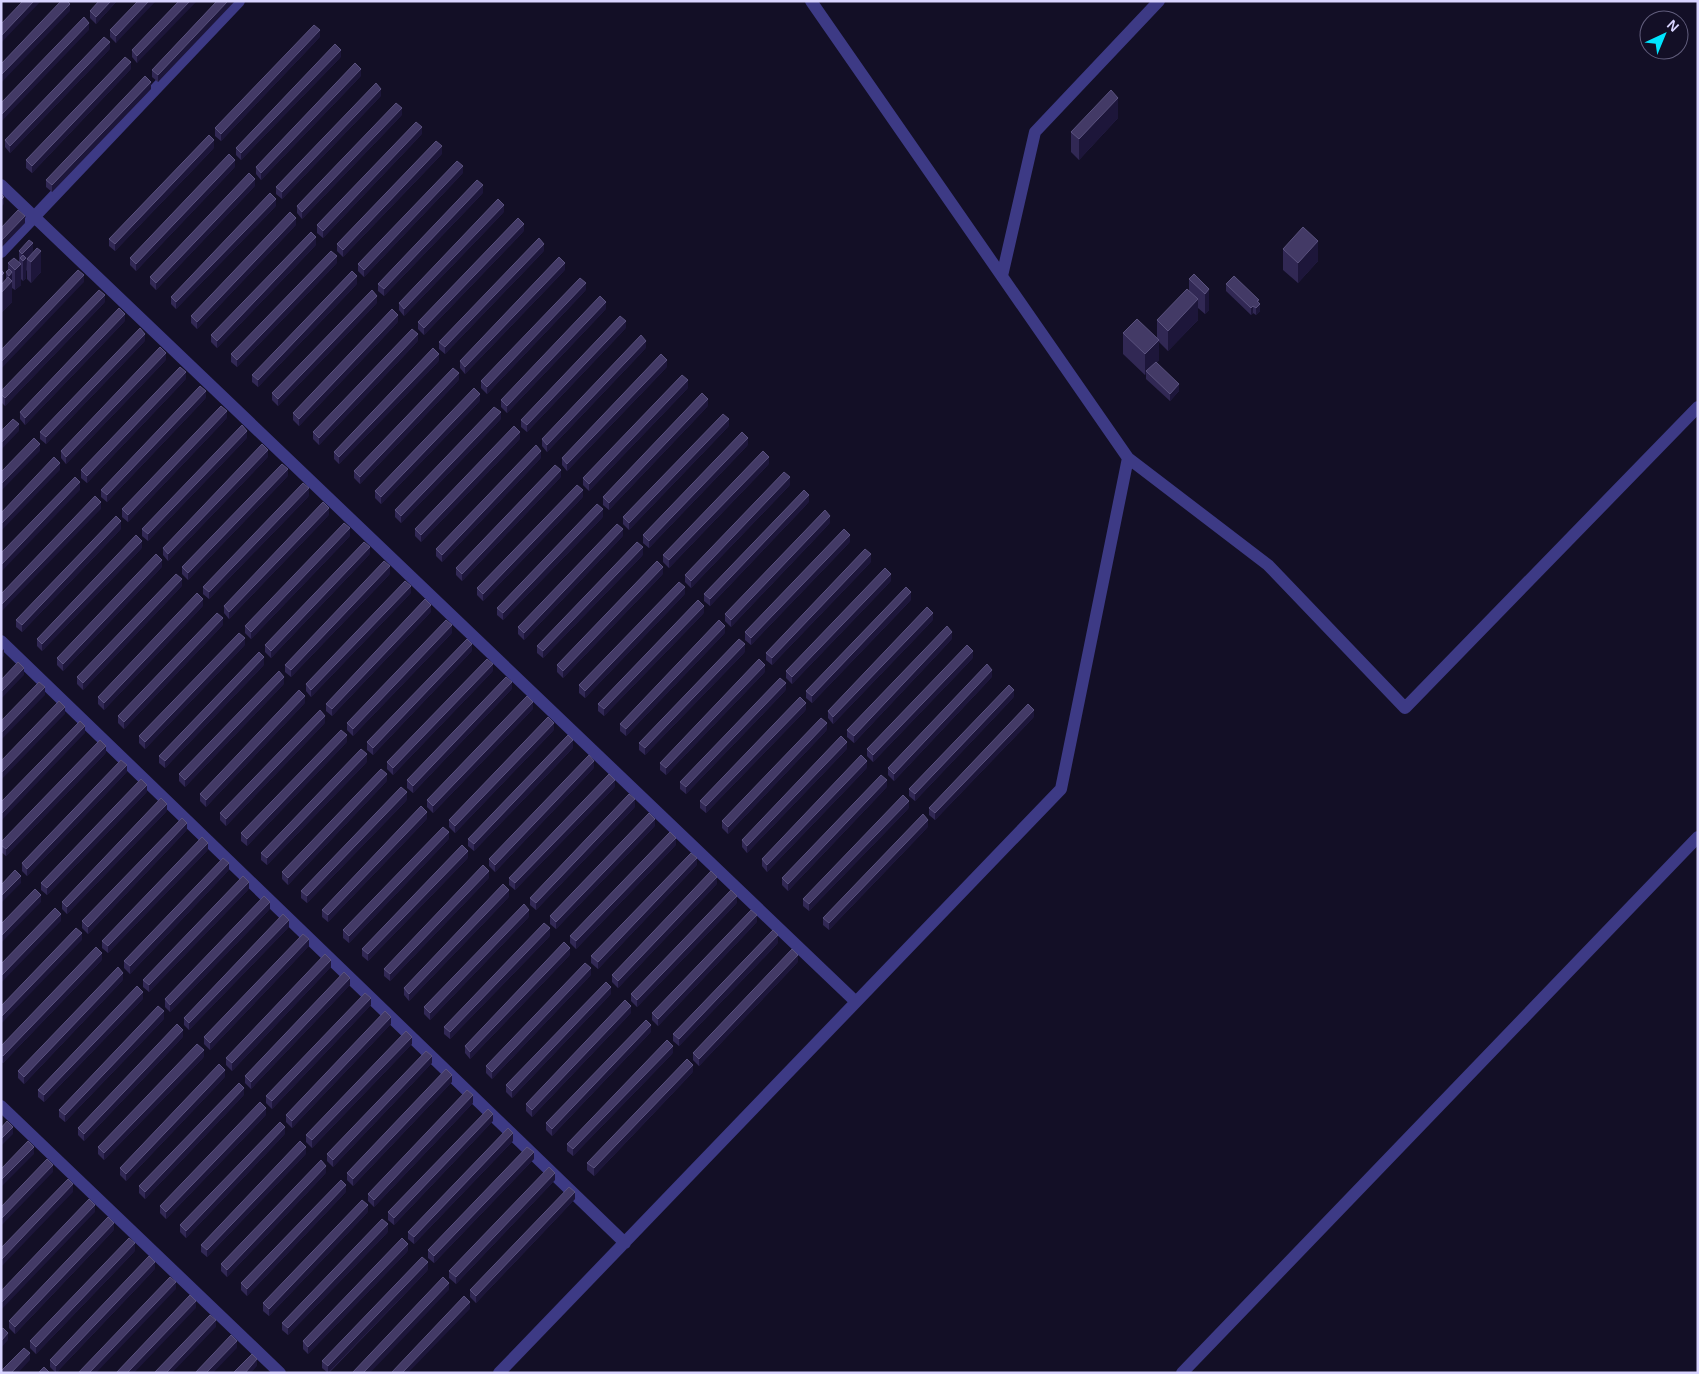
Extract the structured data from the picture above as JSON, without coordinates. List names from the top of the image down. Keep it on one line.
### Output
{"north":"top right"}
